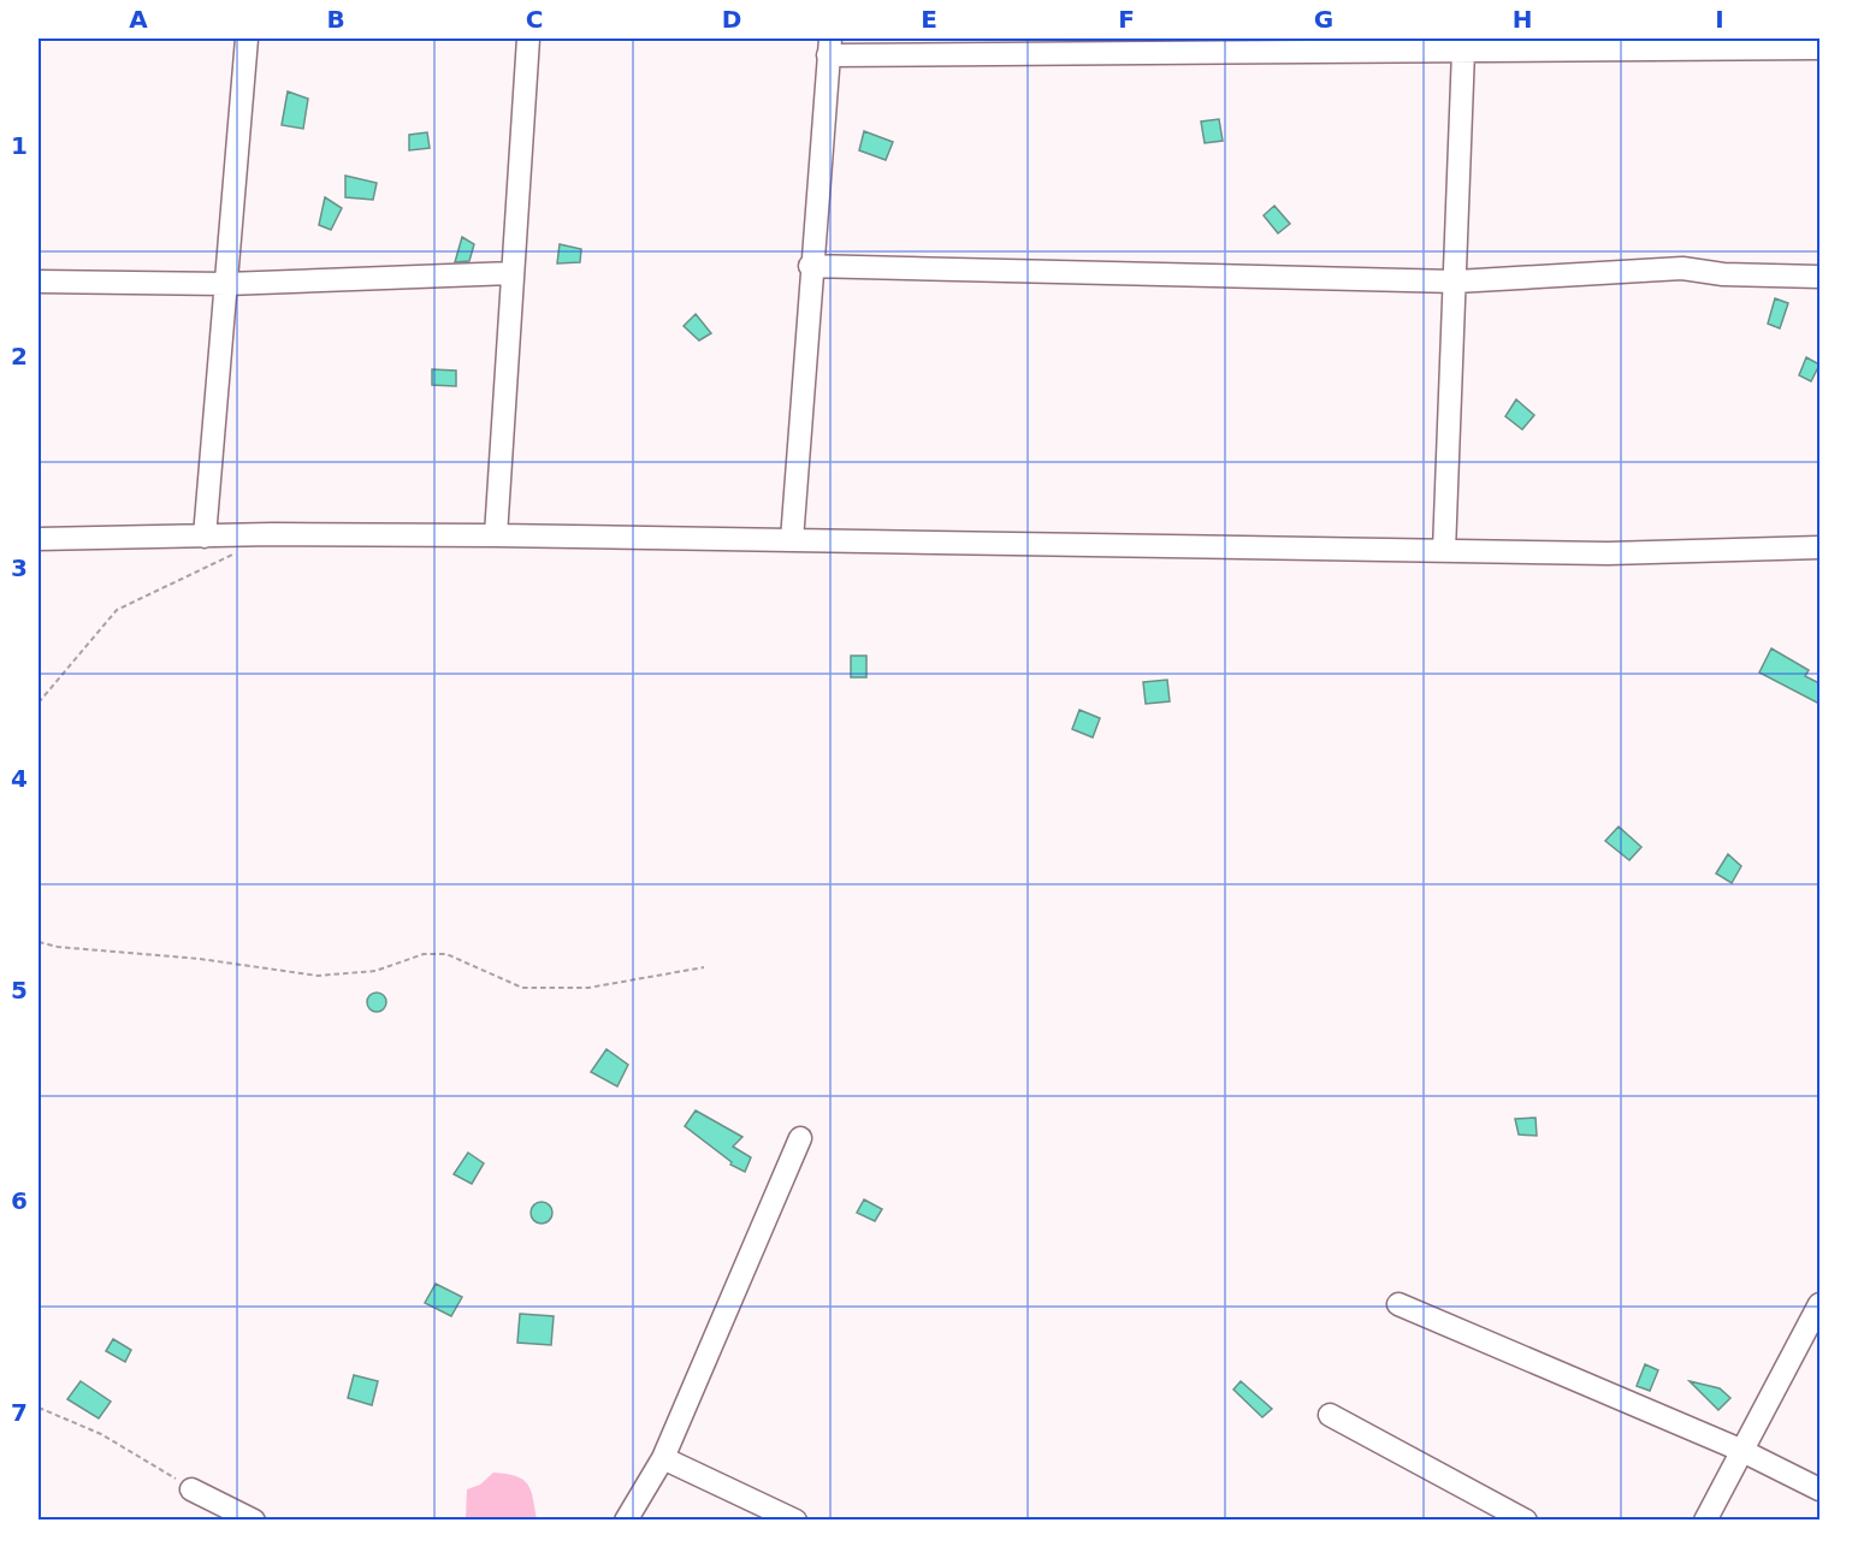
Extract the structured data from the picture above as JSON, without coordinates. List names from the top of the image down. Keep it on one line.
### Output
{"grid":{"columns":["A","B","C","D","E","F","G","H","I"],"rows":["1","2","3","4","5","6","7"]}}
